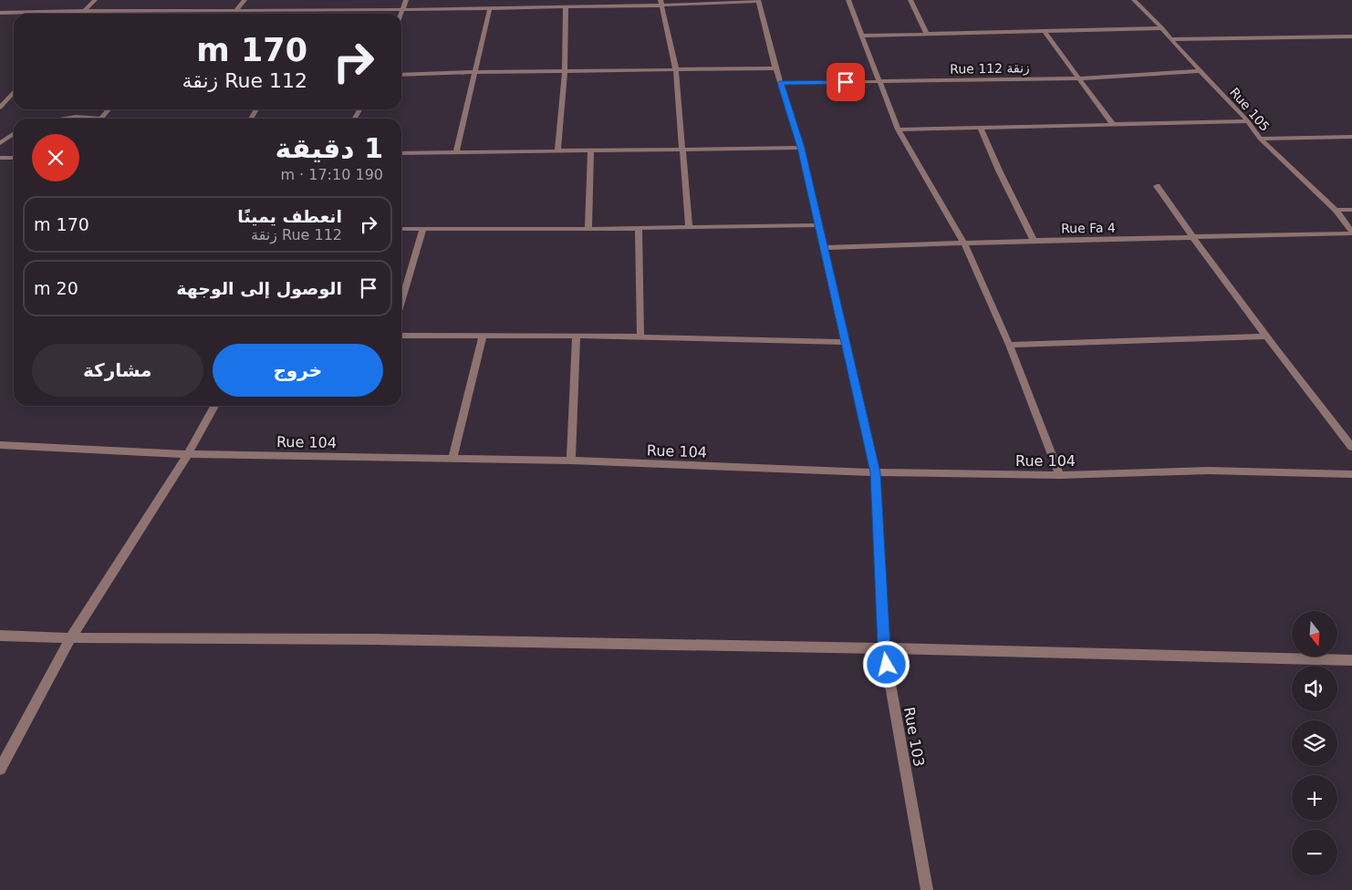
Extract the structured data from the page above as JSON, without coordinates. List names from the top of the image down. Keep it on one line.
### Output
{"streets":{"street":["Rue 112 زنقة","Rue 105","Rue Fa 4","Rue 104","Rue 103"]},"crossings":[["Rue 112 زنقة","Rue 105"],["Rue 112 زنقة","Rue 103"],["Rue 105","Rue Fa 4"],["Rue Fa 4","Rue 103"],["Rue 104","Rue 103"]],"north":"bottom","page":{"turn":["170 m","Rue 112 زنقة"],"heading":["1 دقيقة","190 m · 17:10"],"list":[{"name":"انعطف يمينًا","note":"Rue 112 زنقة","value":"170 m"},{"name":"الوصول إلى الوجهة","value":"20 m"}],"buttons":["خروج","مشاركة"],"map_buttons":["+","−"]}}
